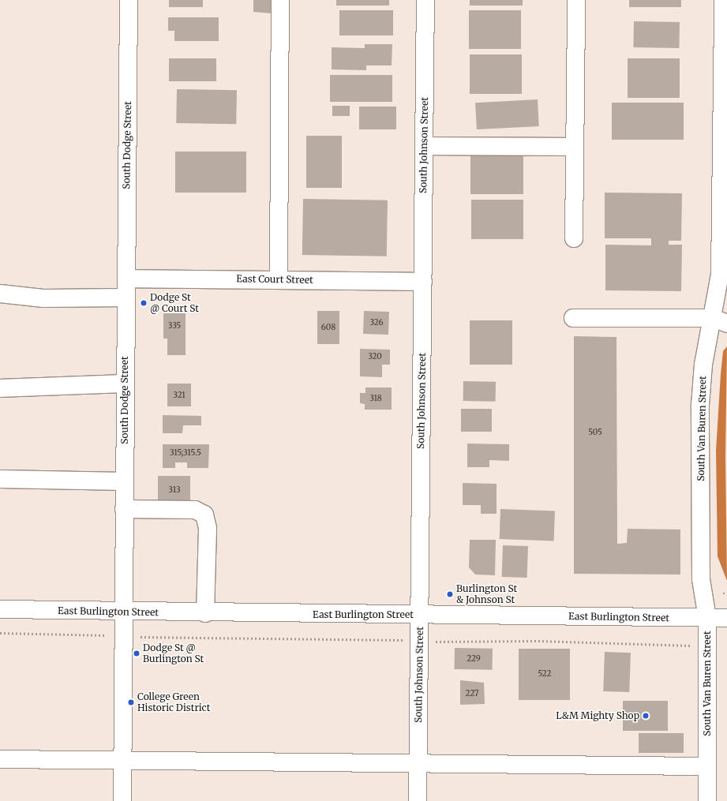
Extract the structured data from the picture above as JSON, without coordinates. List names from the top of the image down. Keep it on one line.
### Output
{"streets":{"street":["South Dodge Street","South Johnson Street","East Court Street","South Van Buren Street","East Burlington Street"]},"crossings":[["South Dodge Street","East Court Street"],["South Dodge Street","East Burlington Street"],["South Johnson Street","East Court Street"],["South Johnson Street","East Burlington Street"],["South Van Buren Street","East Burlington Street"]],"places":["Dodge St @ Court St","Burlington St & Johnson St","Dodge St @ Burlington St","College Green Historic District","L&M Mighty Shop"],"house_numbers":["326","335","608","320","321","318","505","315;315.5","313","229","522","227"]}
